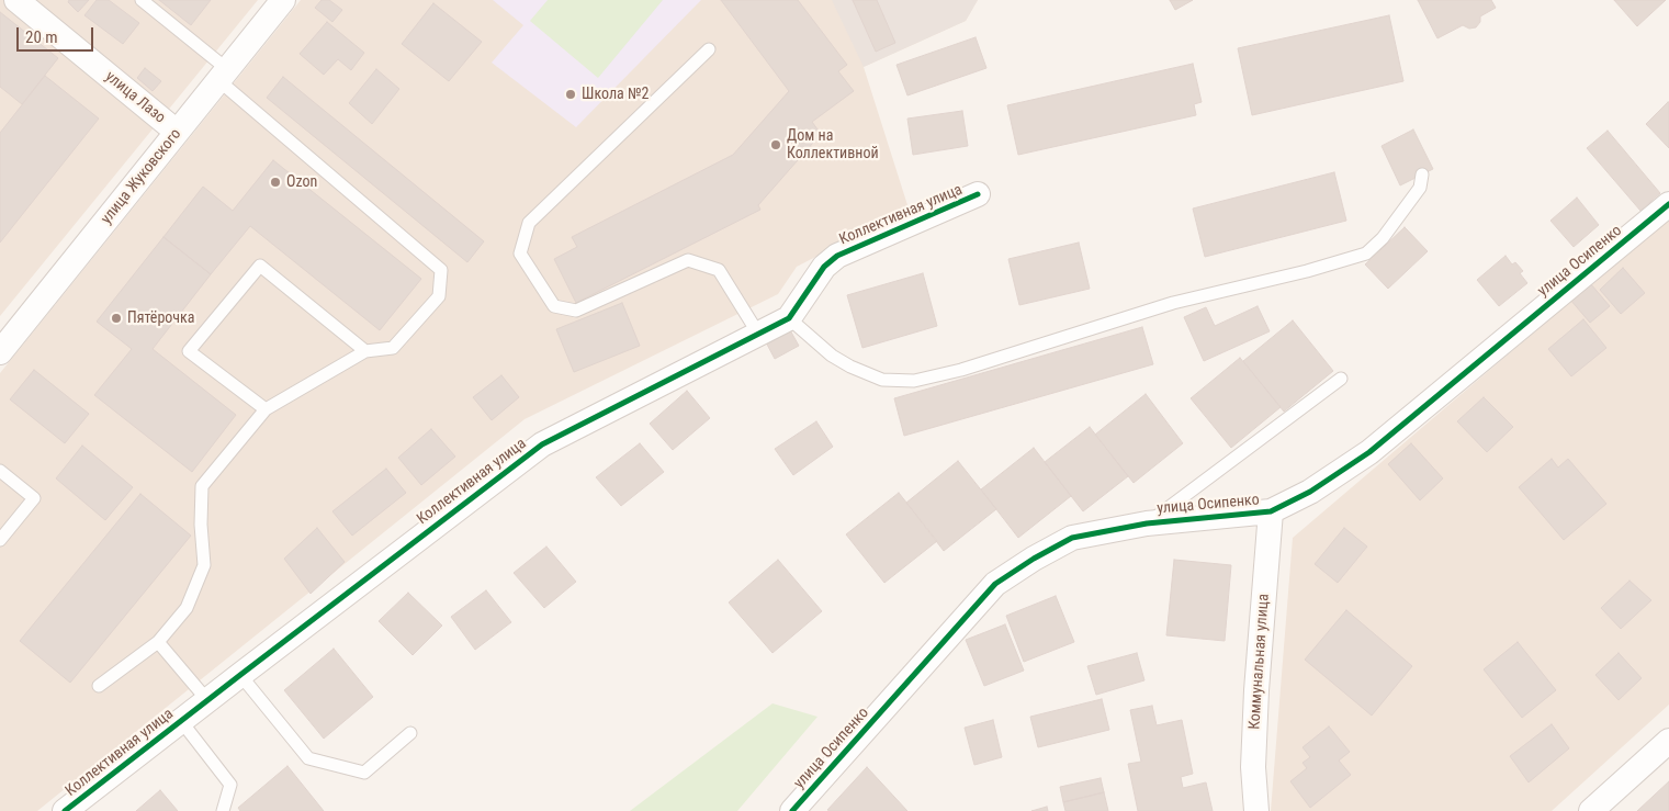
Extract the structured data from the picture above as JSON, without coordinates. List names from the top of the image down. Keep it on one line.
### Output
{"streets":{"street":["улица Лазо","улица Жуковского","Коллективная улица","улица Осипенко","Коммунальная улица"]},"crossings":[["улица Лазо","улица Жуковского"],["улица Осипенко","Коммунальная улица"]],"places":["Школа №2","Дом на Коллективной","Ozon","Пятёрочка"],"scale_bar":"20 m"}
